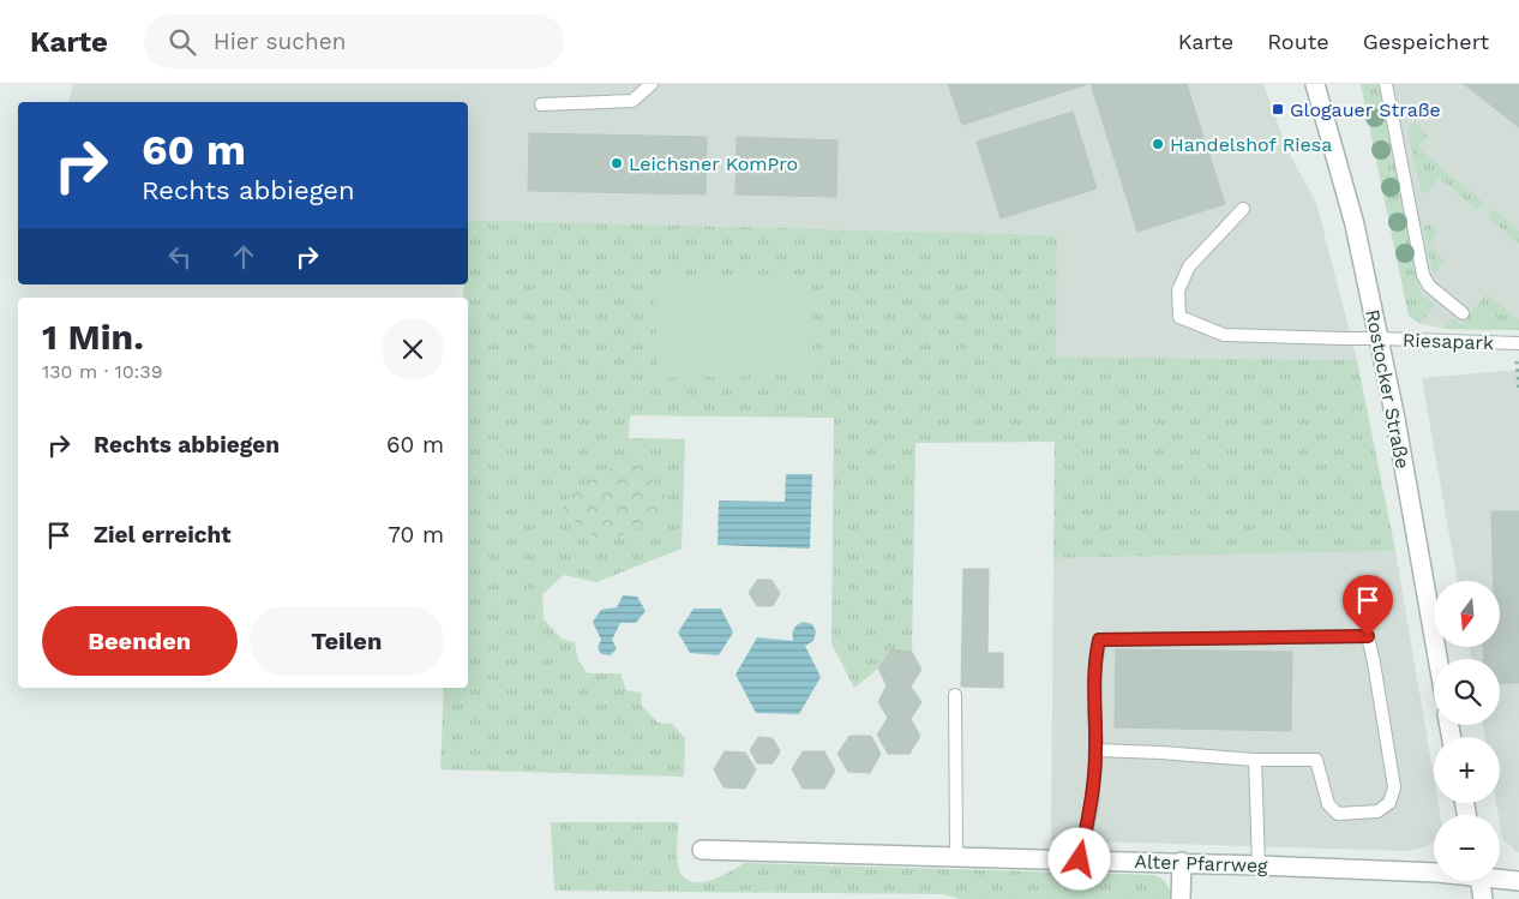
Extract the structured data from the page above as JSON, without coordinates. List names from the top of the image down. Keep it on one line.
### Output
{"streets":{"street":["Rostocker Straße","Alter Pfarrweg"],"lane":["Riesapark"]},"crossings":[["Riesapark","Rostocker Straße"]],"places":{"transit":["Glogauer Straße"],"other":["Handelshof Riesa","Leichsner KomPro"]},"north":"bottom","page":{"header":"Karte","search":"Hier suchen","nav":["Karte","Route","Gespeichert"],"turn":["60 m","Rechts abbiegen"],"heading":["1 Min.","130 m · 10:39"],"list":[{"name":"Rechts abbiegen","value":"60 m"},{"name":"Ziel erreicht","value":"70 m"}],"map_buttons":["+","−"],"buttons":["Beenden","Teilen"]}}
